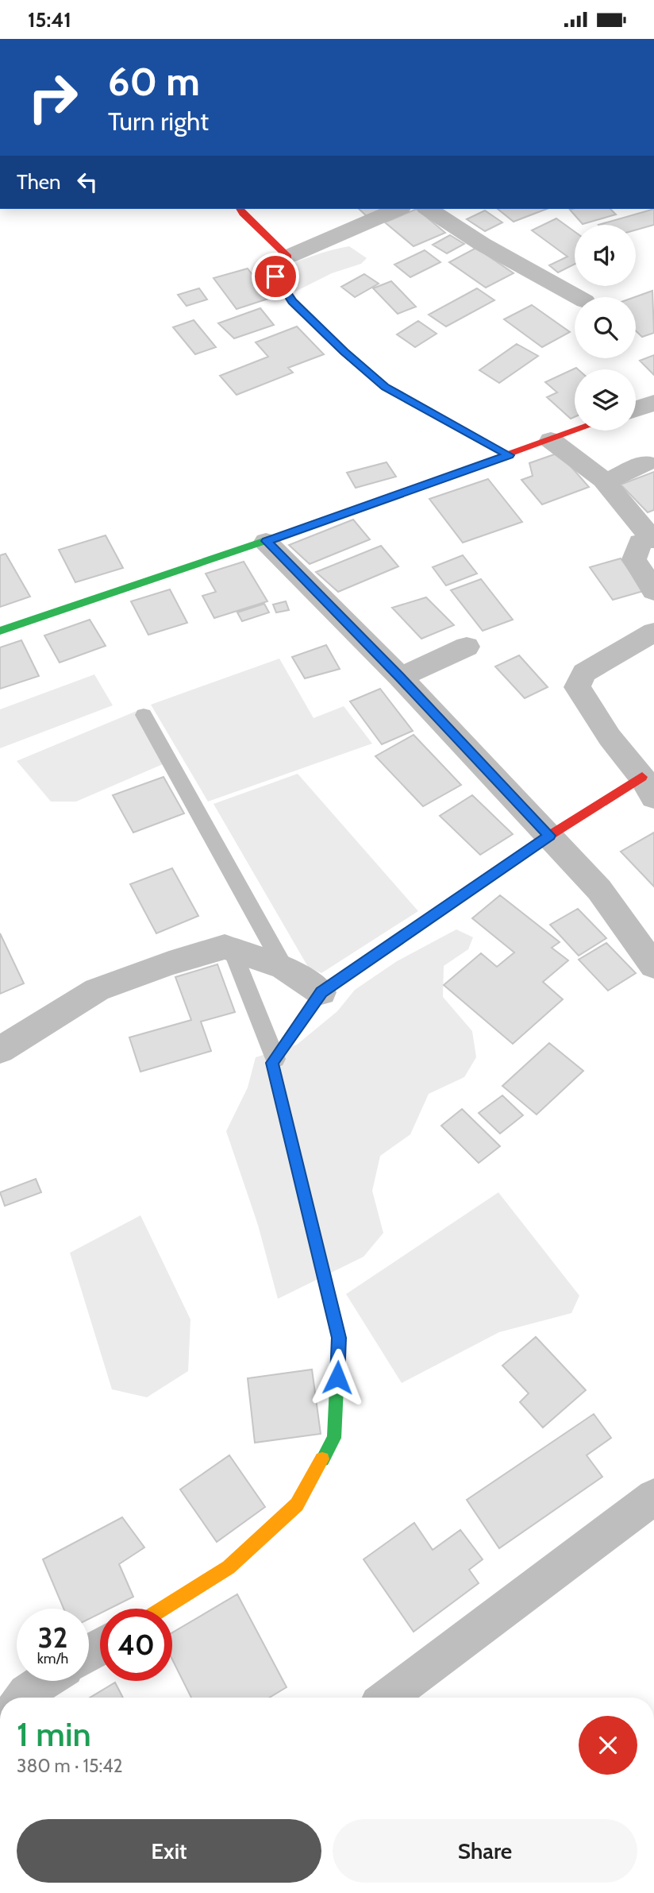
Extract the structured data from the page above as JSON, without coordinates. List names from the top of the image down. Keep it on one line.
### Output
{"page":{"status":"15:41","turn":["60 m","Turn right"],"then":"Then","speed":"32 km/h","limit":"40","heading":["1 min","380 m · 15:42"],"buttons":["Exit","Share"]}}
